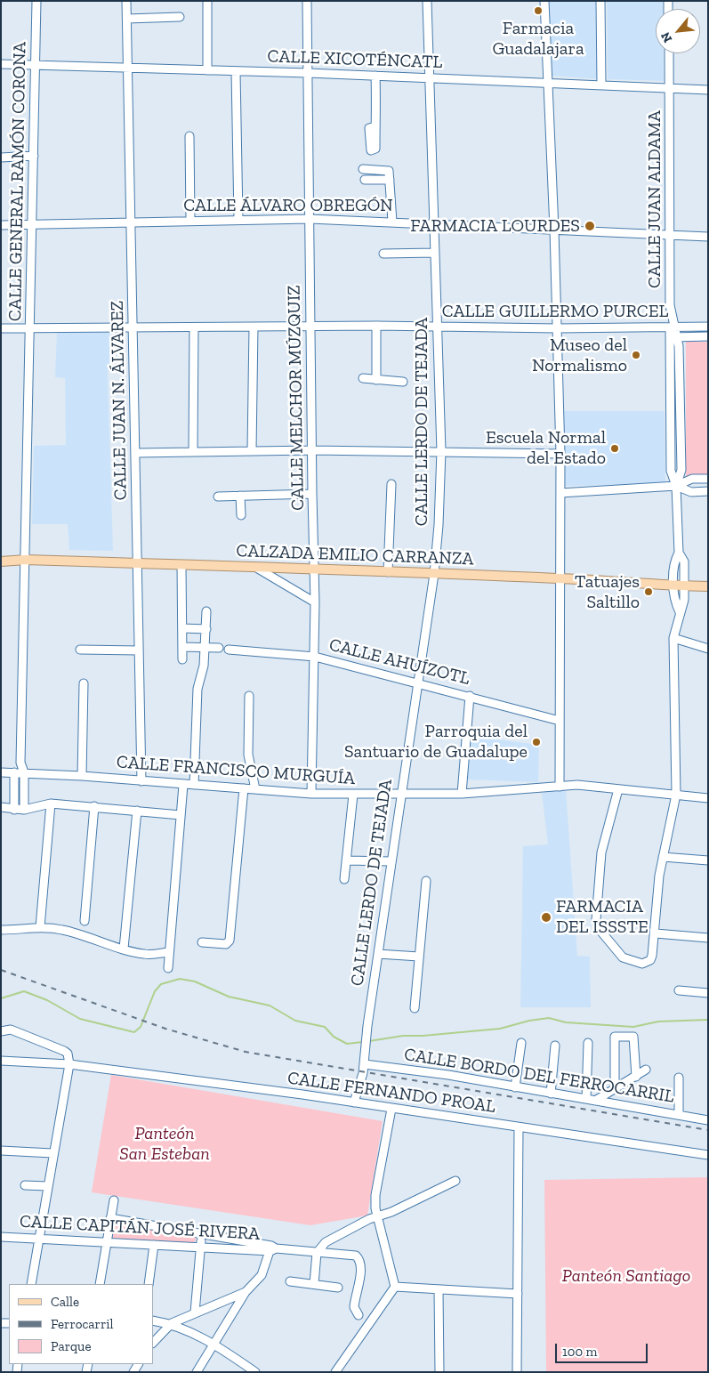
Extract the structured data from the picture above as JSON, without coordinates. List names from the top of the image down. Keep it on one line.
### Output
{"streets":{"main road":["CALZADA EMILIO CARRANZA"],"street":["CALLE XICOTÉNCATL","CALLE GENERAL RAMÓN CORONA","CALLE JUAN ALDAMA","CALLE ÁLVARO OBREGÓN","CALLE GUILLERMO PURCEL","CALLE MELCHOR MÚZQUIZ","CALLE JUAN N. ÁLVAREZ","CALLE LERDO DE TEJADA","CALLE AHUÍZOTL","CALLE FRANCISCO MURGUÍA","CALLE BORDO DEL FERROCARRIL","CALLE FERNANDO PROAL","CALLE CAPITÁN JOSÉ RIVERA"]},"crossings":[["CALLE XICOTÉNCATL","CALLE GENERAL RAMÓN CORONA"],["CALLE XICOTÉNCATL","CALLE JUAN ALDAMA"],["CALLE XICOTÉNCATL","CALLE MELCHOR MÚZQUIZ"],["CALLE XICOTÉNCATL","CALLE JUAN N. ÁLVAREZ"],["CALLE XICOTÉNCATL","CALLE LERDO DE TEJADA"],["CALLE GENERAL RAMÓN CORONA","CALLE ÁLVARO OBREGÓN"],["CALLE GENERAL RAMÓN CORONA","CALLE GUILLERMO PURCEL"],["CALLE GENERAL RAMÓN CORONA","CALZADA EMILIO CARRANZA"],["CALLE GENERAL RAMÓN CORONA","CALLE FRANCISCO MURGUÍA"],["CALLE JUAN ALDAMA","CALLE ÁLVARO OBREGÓN"],["CALLE JUAN ALDAMA","CALLE GUILLERMO PURCEL"],["CALLE JUAN ALDAMA","CALZADA EMILIO CARRANZA"],["CALLE JUAN ALDAMA","CALLE FRANCISCO MURGUÍA"],["CALLE ÁLVARO OBREGÓN","CALLE MELCHOR MÚZQUIZ"],["CALLE ÁLVARO OBREGÓN","CALLE JUAN N. ÁLVAREZ"],["CALLE ÁLVARO OBREGÓN","CALLE LERDO DE TEJADA"],["CALLE GUILLERMO PURCEL","CALLE MELCHOR MÚZQUIZ"],["CALLE GUILLERMO PURCEL","CALLE JUAN N. ÁLVAREZ"],["CALLE GUILLERMO PURCEL","CALLE LERDO DE TEJADA"],["CALLE MELCHOR MÚZQUIZ","CALZADA EMILIO CARRANZA"],["CALLE MELCHOR MÚZQUIZ","CALLE AHUÍZOTL"],["CALLE MELCHOR MÚZQUIZ","CALLE FRANCISCO MURGUÍA"],["CALLE JUAN N. ÁLVAREZ","CALZADA EMILIO CARRANZA"],["CALLE JUAN N. ÁLVAREZ","CALLE FRANCISCO MURGUÍA"],["CALLE LERDO DE TEJADA","CALZADA EMILIO CARRANZA"],["CALLE LERDO DE TEJADA","CALLE AHUÍZOTL"],["CALLE LERDO DE TEJADA","CALLE FRANCISCO MURGUÍA"],["CALLE LERDO DE TEJADA","CALLE BORDO DEL FERROCARRIL"],["CALLE LERDO DE TEJADA","CALLE FERNANDO PROAL"]],"parks":["Panteón San Esteban","Panteón Santiago"],"places":["Farmacia Guadalajara","FARMACIA LOURDES","Museo del Normalismo","Escuela Normal del Estado","Tatuajes Saltillo","Parroquia del Santuario de Guadalupe","FARMACIA DEL ISSSTE"],"legend":["Calle","Ferrocarril","Parque"],"scale_bar":"100 m","north":"bottom left"}
